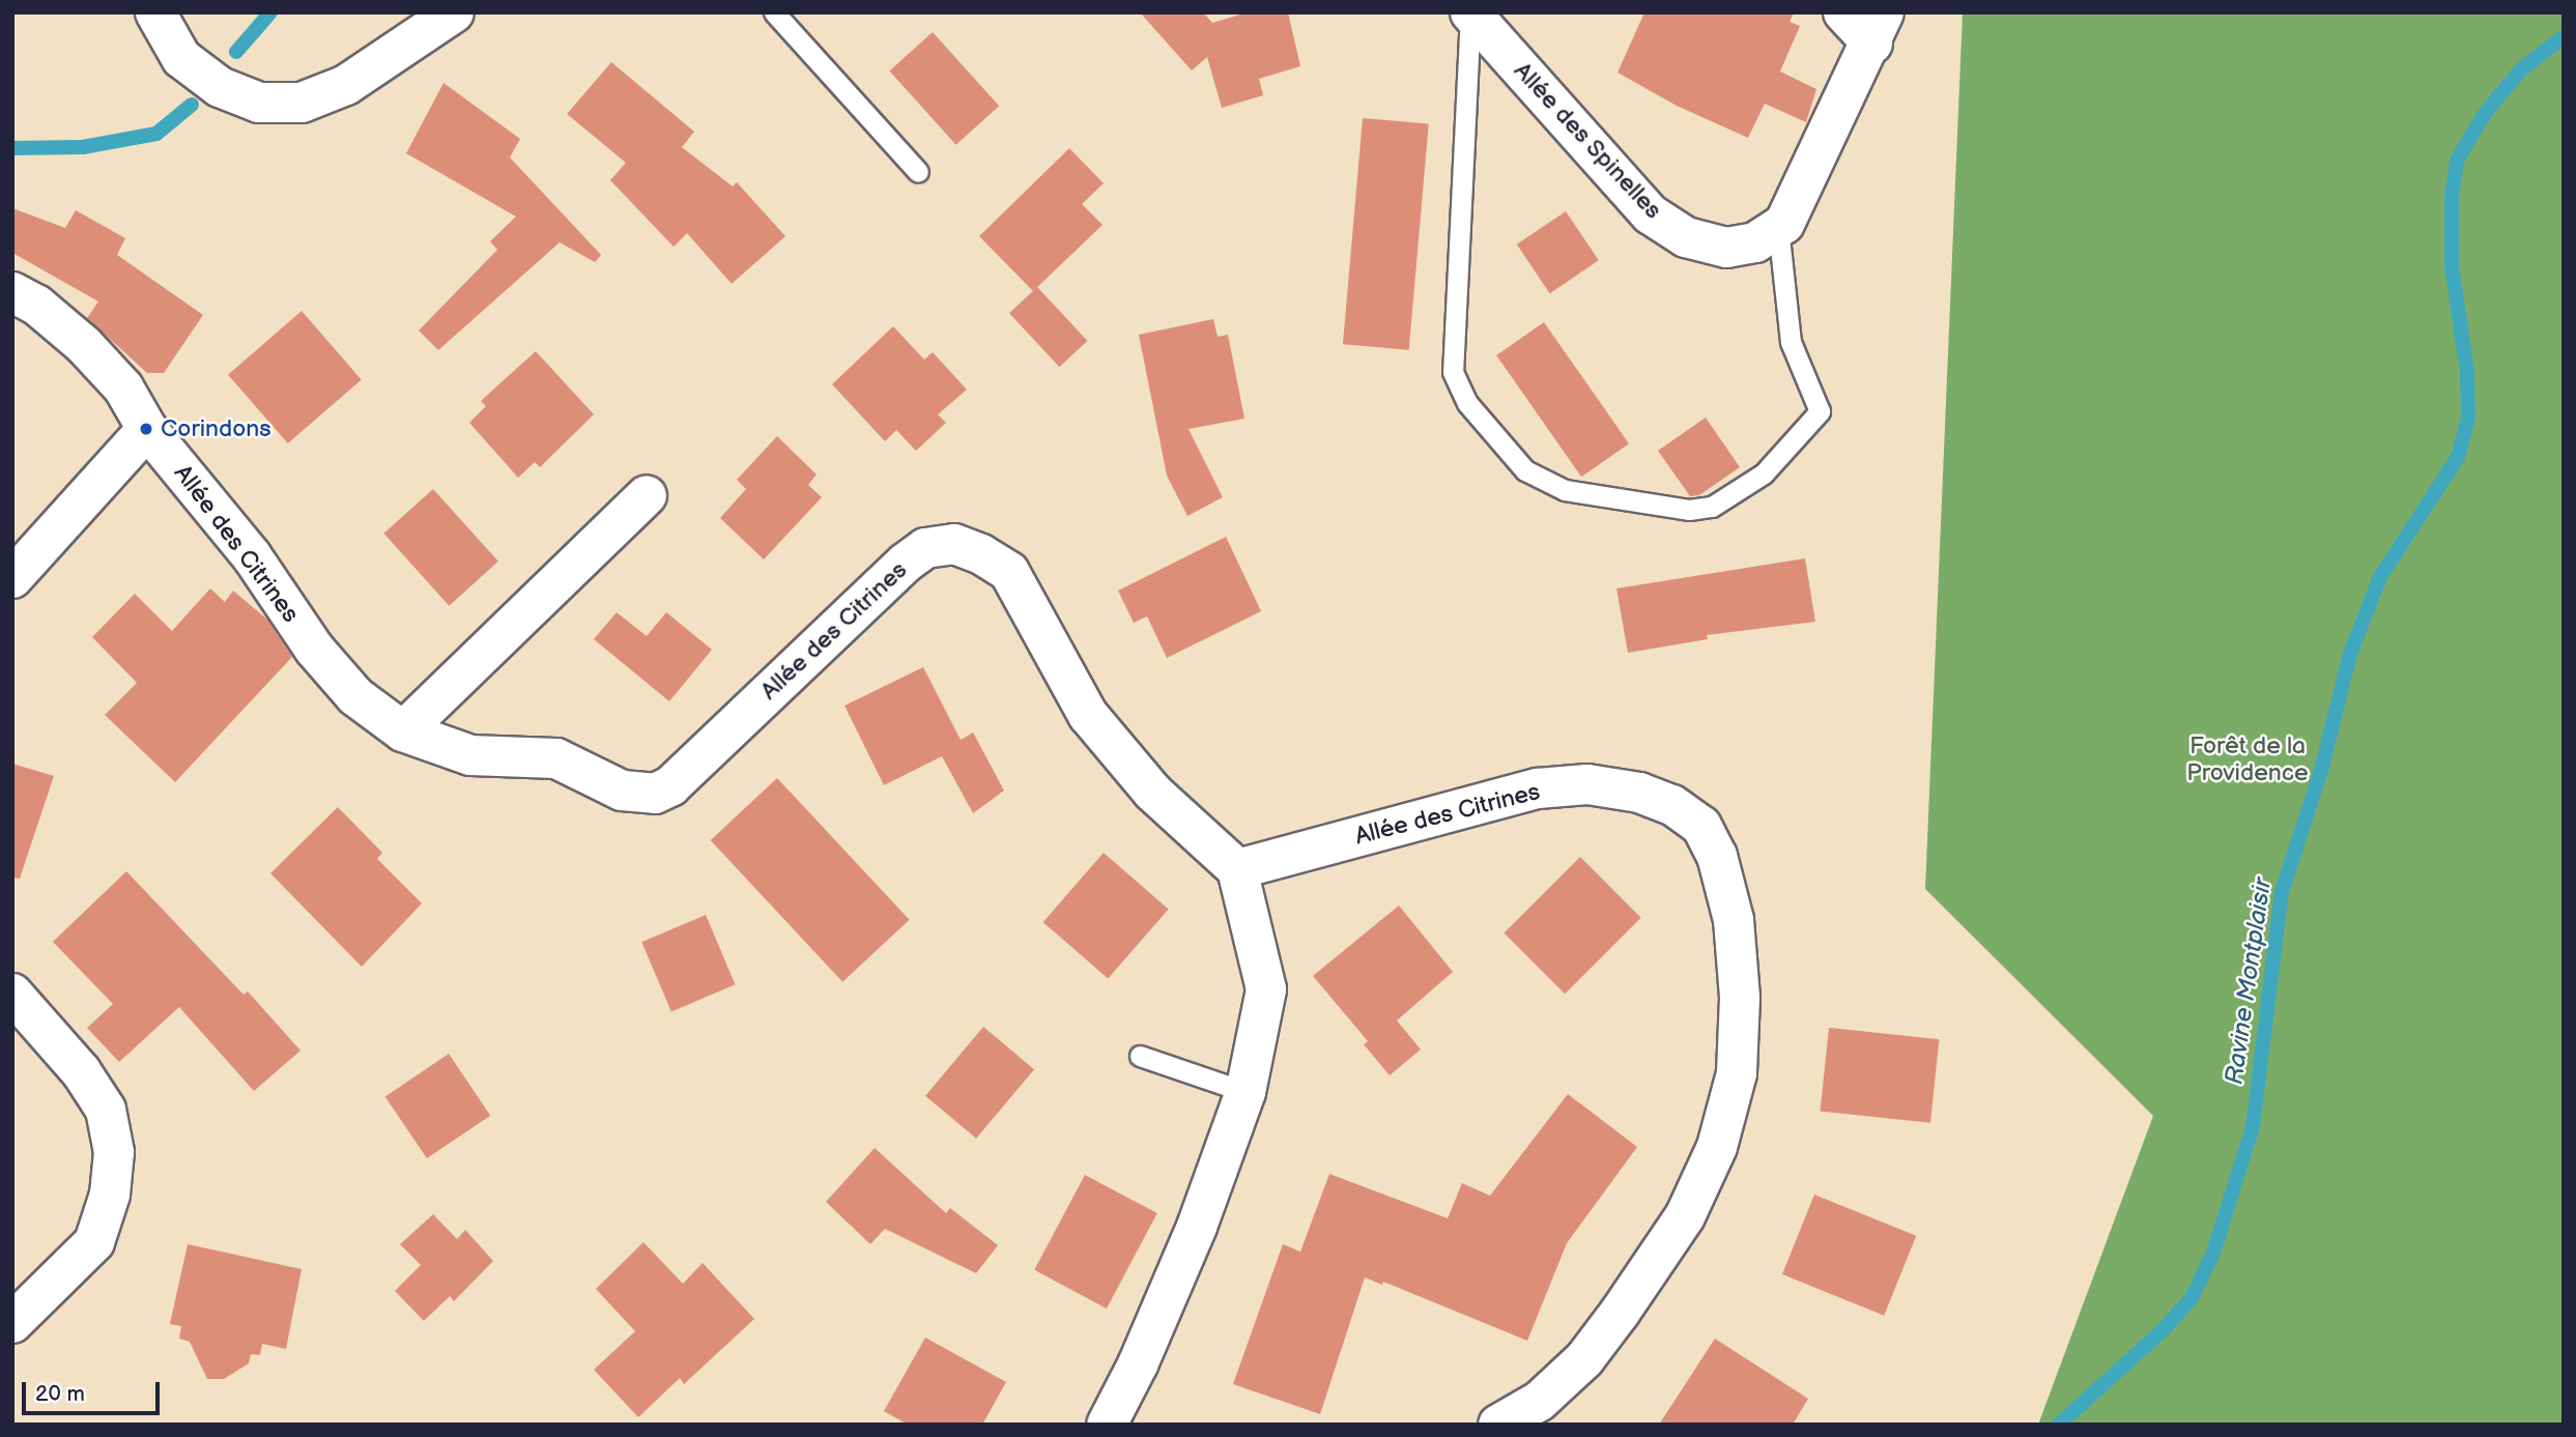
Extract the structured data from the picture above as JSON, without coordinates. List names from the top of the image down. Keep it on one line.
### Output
{"streets":{"street":["Allée des Spinelles","Allée des Citrines"]},"water":["Ravine Montplaisir"],"parks":["Forêt de la Providence"],"places":["Corindons"],"scale_bar":"20 m"}
